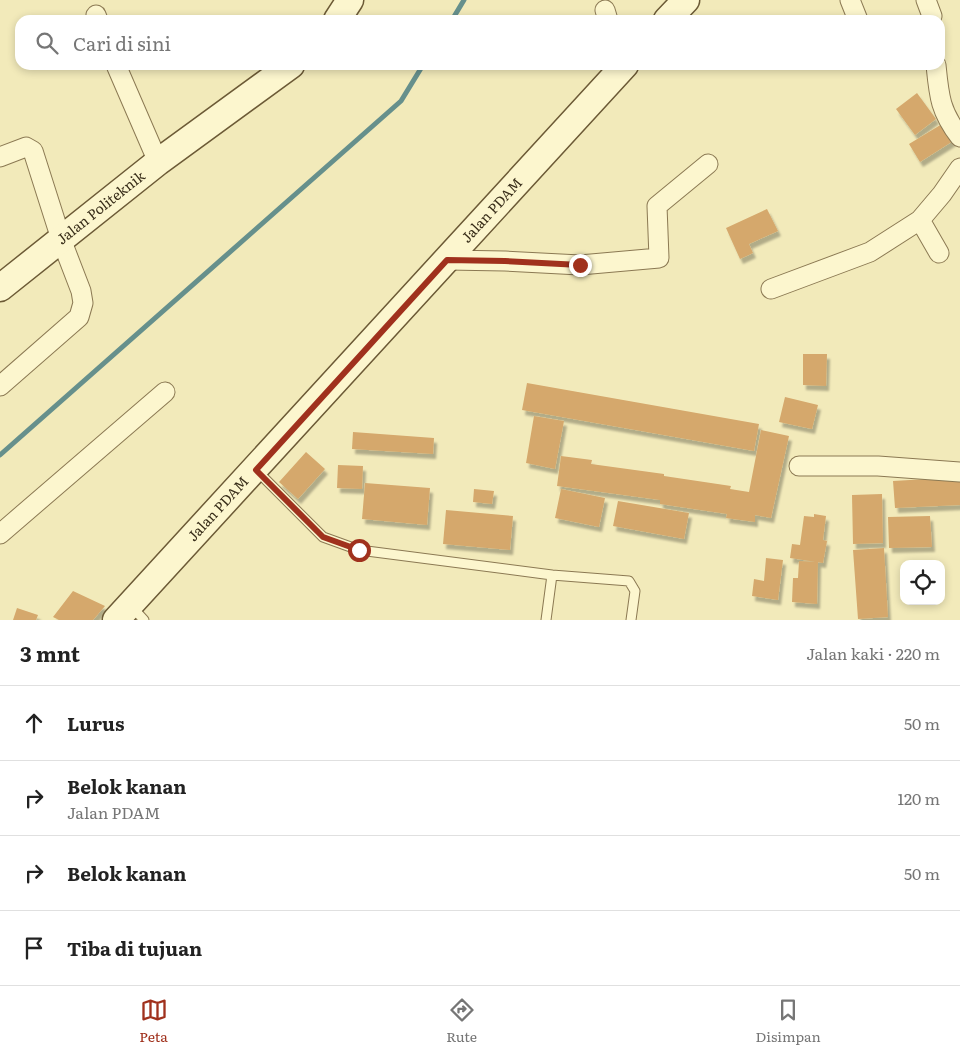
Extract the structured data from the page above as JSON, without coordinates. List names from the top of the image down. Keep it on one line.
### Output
{"streets":{"street":["Jalan Politeknik","Jalan PDAM"]},"page":{"search":"Cari di sini","heading":["3 mnt","Jalan kaki · 220 m"],"list":[["Lurus","50 m"],["Belok kanan","Jalan PDAM","120 m"],["Belok kanan","50 m"],"Tiba di tujuan"],"nav":["Peta","Rute","Disimpan"]}}
